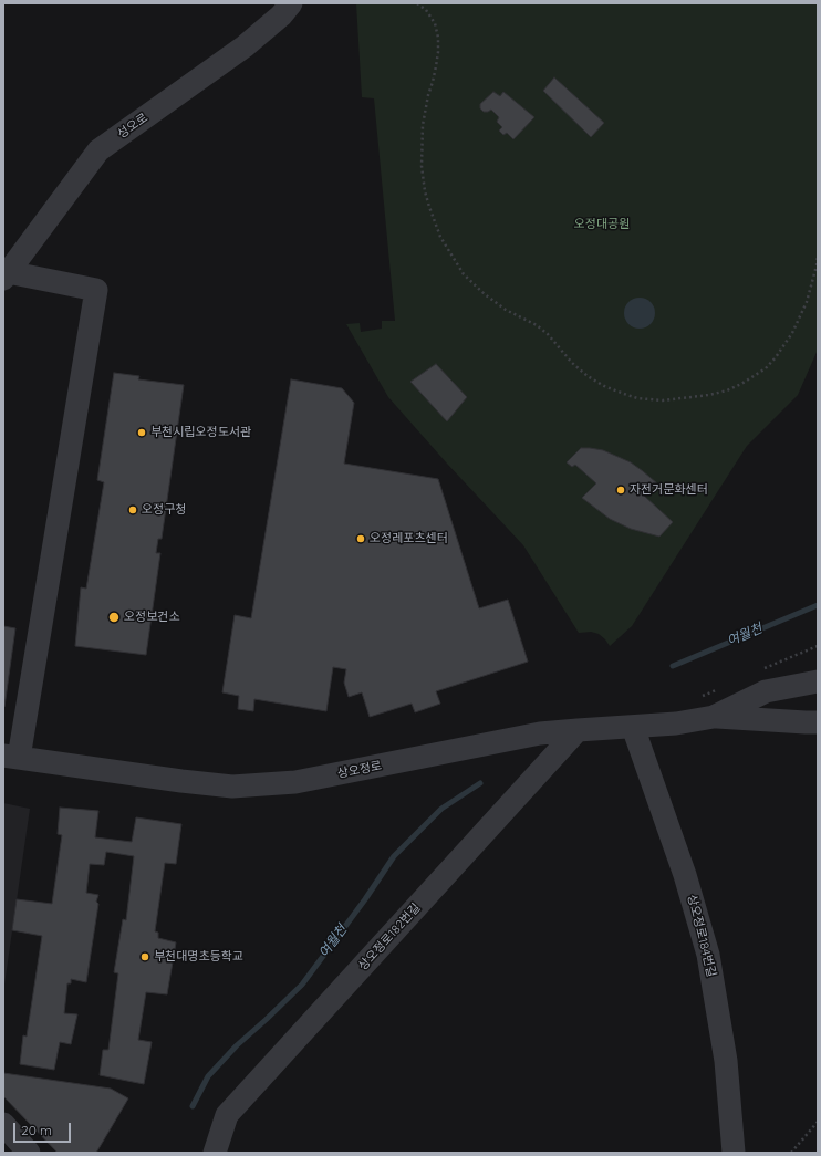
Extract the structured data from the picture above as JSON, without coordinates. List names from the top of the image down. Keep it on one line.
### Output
{"streets":{"street":["성오로","상오정로","상오정로184번길","상오정로182번길"]},"crossings":[["상오정로","상오정로184번길"],["상오정로","상오정로182번길"]],"water":["여월천"],"parks":["오정대공원"],"places":["부천시립오정도서관","자전거문화센터","오정구청","오정레포츠센터","오정보건소","부천대명초등학교"],"scale_bar":"20 m"}
